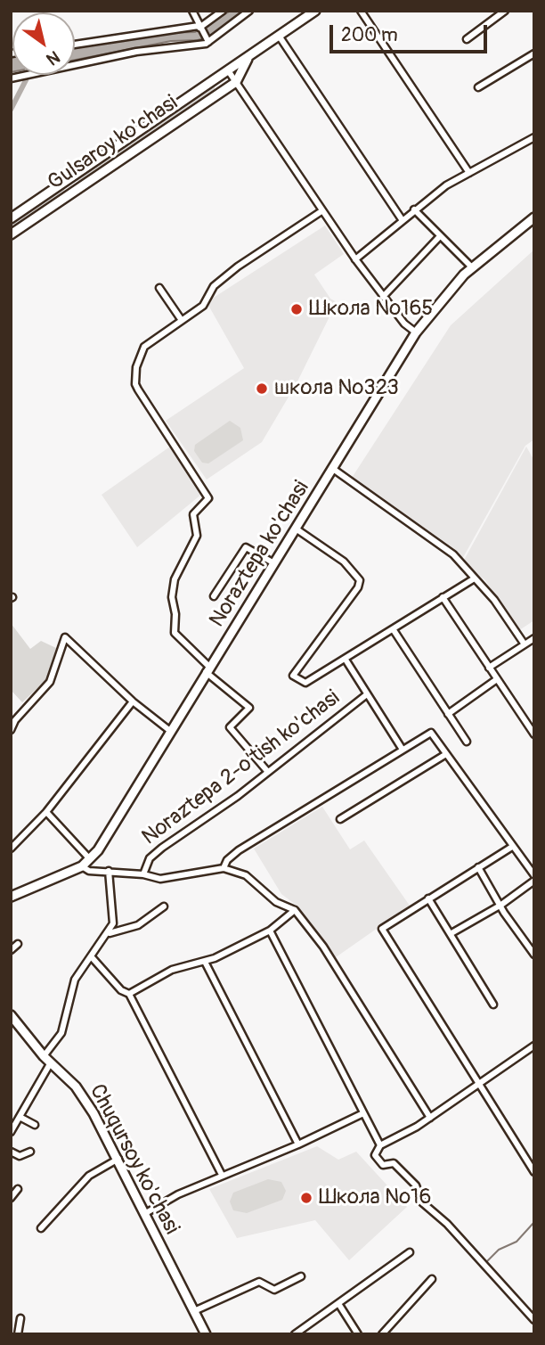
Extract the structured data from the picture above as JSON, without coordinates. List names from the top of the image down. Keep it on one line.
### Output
{"streets":{"main road":["Gulsaroy ko'chasi","Noraztepa ko'chasi","Chuqursoy ko'chasi"],"street":["Noraztepa 2-o'tish ko'chasi"]},"places":["Школа №165","школа №323","Школа №16"],"scale_bar":"200 m","north":"bottom right"}
